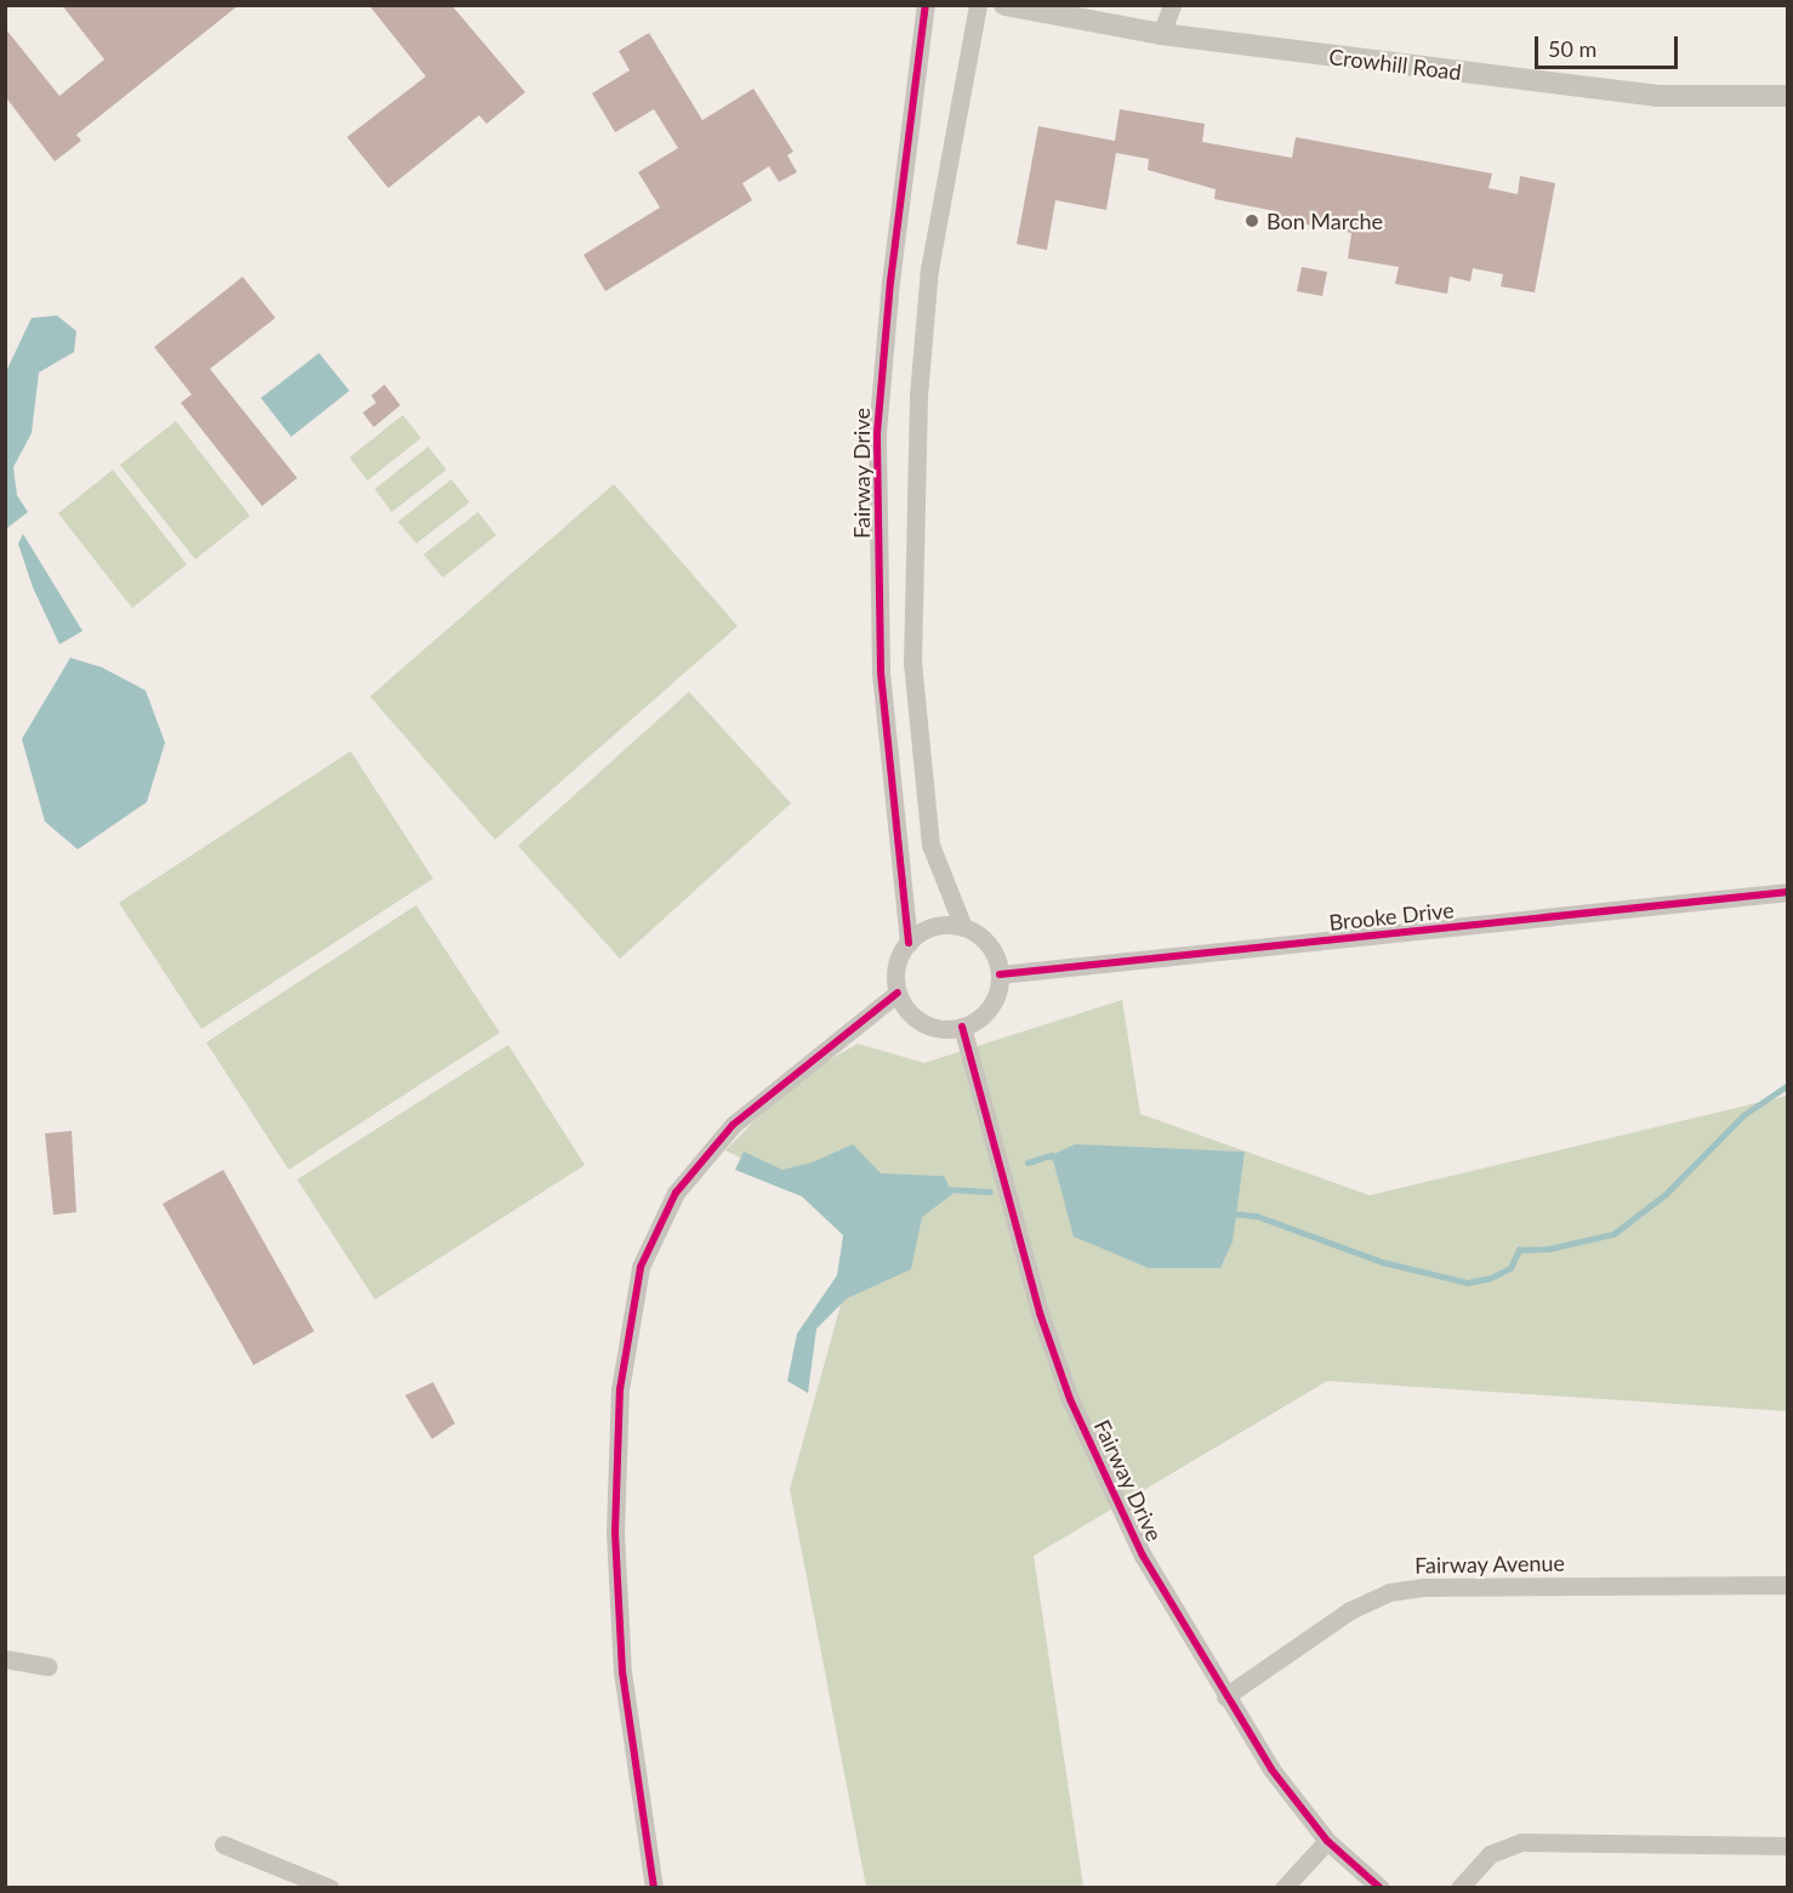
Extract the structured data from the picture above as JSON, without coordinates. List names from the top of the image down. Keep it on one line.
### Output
{"streets":{"street":["Crowhill Road","Fairway Drive","Brooke Drive","Fairway Avenue"]},"crossings":[["Fairway Drive","Brooke Drive"],["Fairway Drive","Fairway Avenue"]],"places":["Bon Marche"],"scale_bar":"50 m"}
